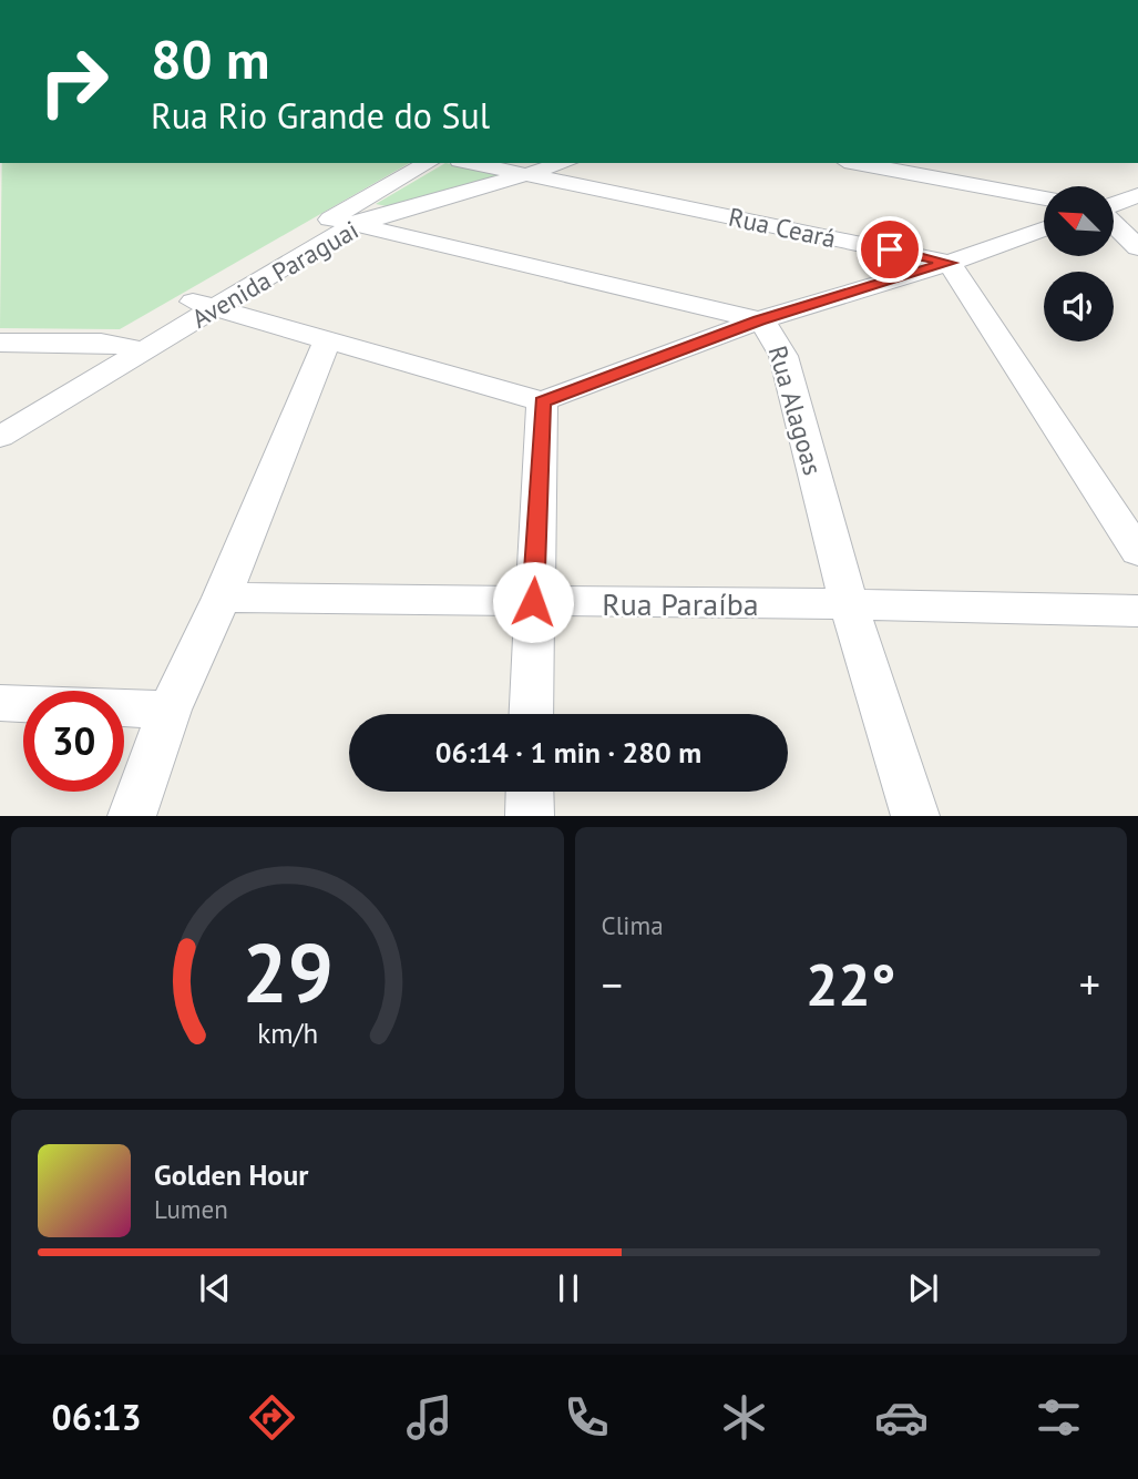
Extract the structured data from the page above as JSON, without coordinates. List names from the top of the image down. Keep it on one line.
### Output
{"streets":{"street":["Rua Ceará","Avenida Paraguai","Rua Alagoas","Rua Paraíba"]},"crossings":[["Rua Ceará","Avenida Paraguai"],["Avenida Paraguai","Rua Alagoas"],["Rua Alagoas","Rua Paraíba"]],"north":"top left","page":{"turn":["80 m","Rua Rio Grande do Sul"],"limit":"30","trip":"06:14 · 1 min · 280 m","tile":"Clima","heat":["−","22°","+"],"song":["Golden Hour","Lumen"],"tabs":"06:13","gauge":["29","km/h"]}}
